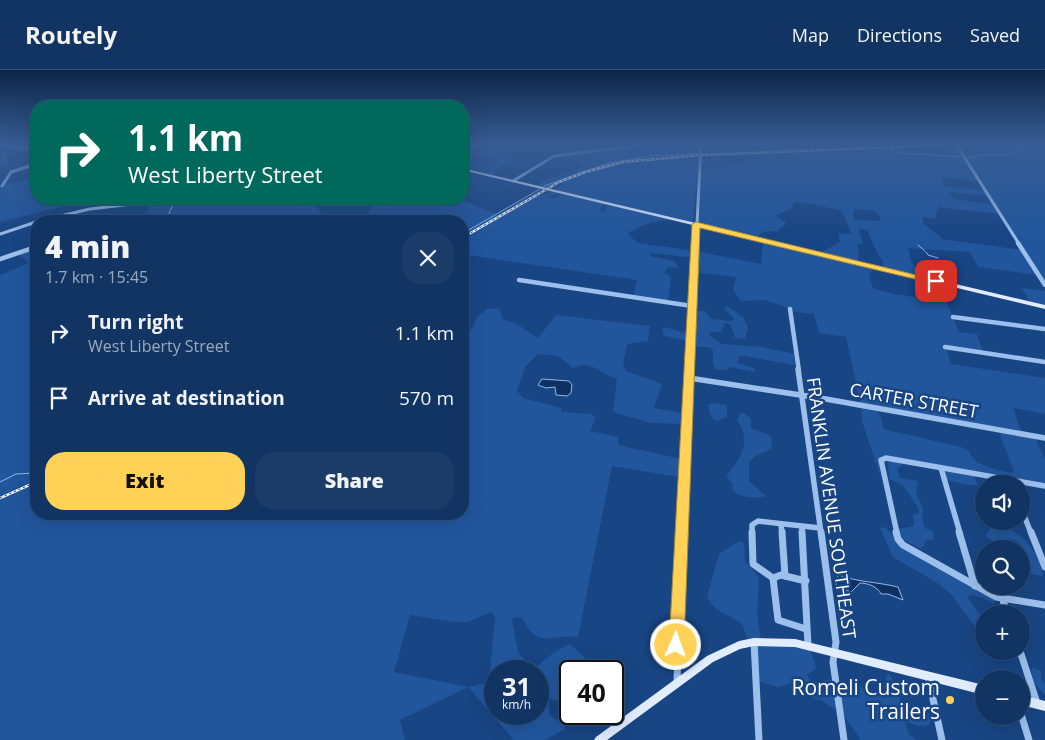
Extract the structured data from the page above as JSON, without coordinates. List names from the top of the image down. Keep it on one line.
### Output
{"streets":{"street":["CARTER STREET","FRANKLIN AVENUE SOUTHEAST"]},"crossings":[["CARTER STREET","FRANKLIN AVENUE SOUTHEAST"]],"places":["Romeli Custom Trailers"],"page":{"header":"Routely","nav":["Map","Directions","Saved"],"turn":["1.1 km","West Liberty Street"],"heading":["4 min","1.7 km · 15:45"],"list":[{"name":"Turn right","note":"West Liberty Street","value":"1.1 km"},{"name":"Arrive at destination","value":"570 m"}],"buttons":["Exit","Share"],"map_buttons":["+","−"],"speed":"31 km/h","limit":"40"}}
